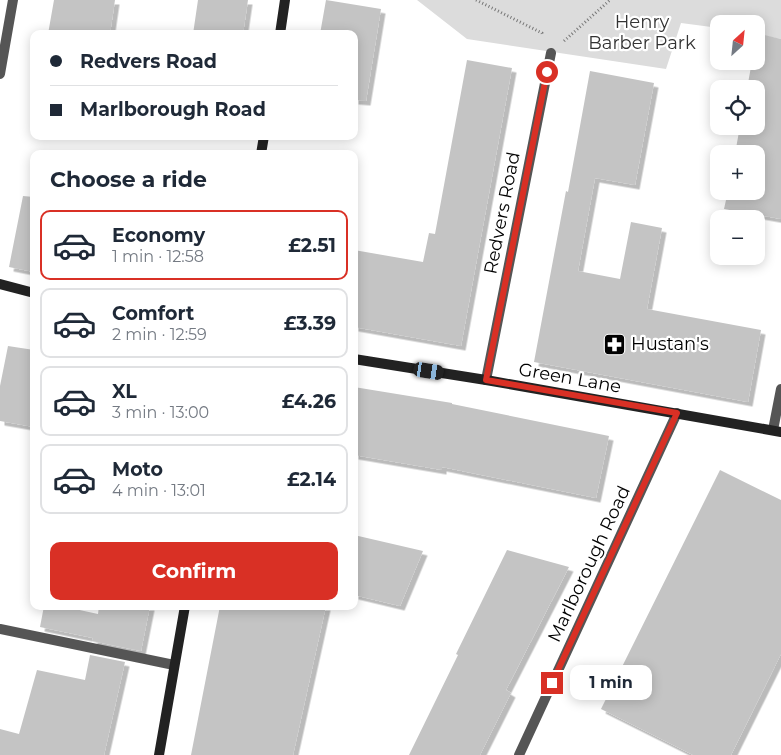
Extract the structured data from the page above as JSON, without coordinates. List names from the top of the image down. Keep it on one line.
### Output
{"streets":{"street":["Redvers Road","Green Lane","Marlborough Road"]},"crossings":[["Redvers Road","Green Lane"],["Green Lane","Marlborough Road"]],"parks":["Henry Barber Park"],"places":{"pharmacy":["Hustan's"]},"north":"top right","page":{"map_buttons":["+","−"],"banner":["Redvers Road","Marlborough Road"],"heading":"Choose a ride","list":[{"name":"Economy","note":"1 min · 12:58","value":"£2.51"},{"name":"Comfort","note":"2 min · 12:59","value":"£3.39"},{"name":"XL","note":"3 min · 13:00","value":"£4.26"},{"name":"Moto","note":"4 min · 13:01","value":"£2.14"}],"buttons":"Confirm","bubble":"1 min"}}
